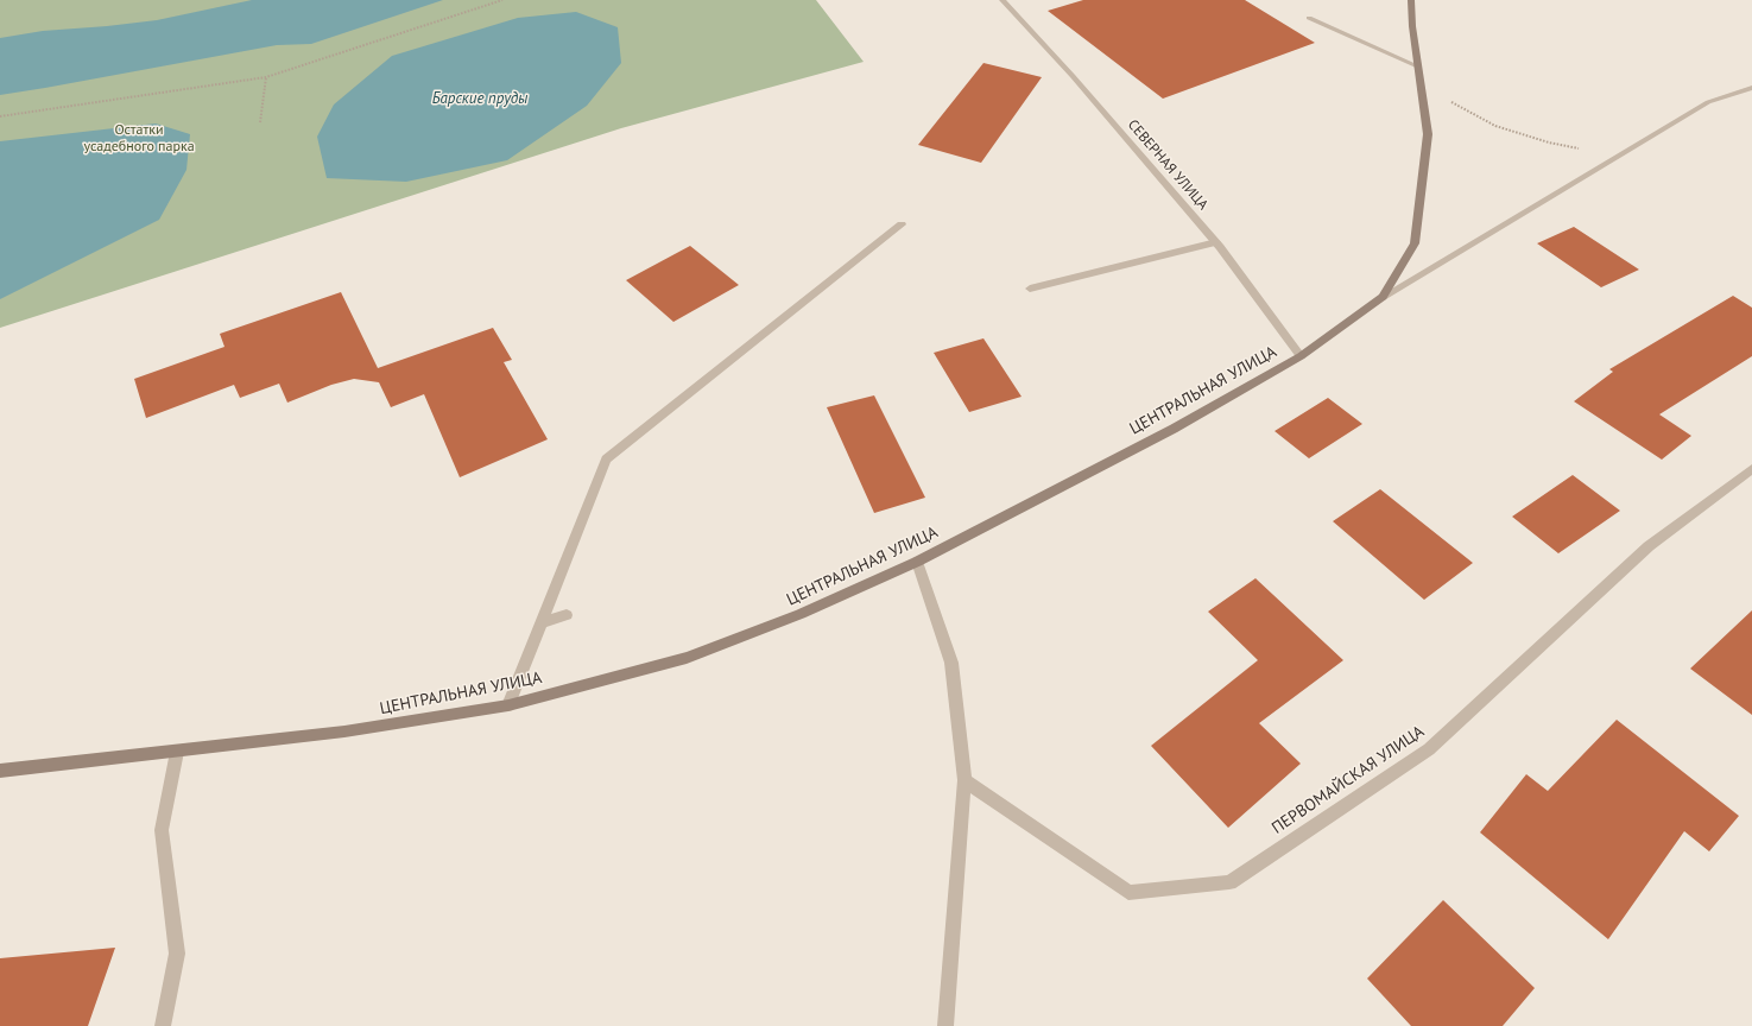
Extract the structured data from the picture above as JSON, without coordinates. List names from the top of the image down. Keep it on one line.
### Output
{"streets":{"street":["СЕВЕРНАЯ УЛИЦА","ЦЕНТРАЛЬНАЯ УЛИЦА","ПЕРВОМАЙСКАЯ УЛИЦА"]},"crossings":[["СЕВЕРНАЯ УЛИЦА","ЦЕНТРАЛЬНАЯ УЛИЦА"]],"water":["Барские пруды"],"parks":["Остатки усадебного парка"]}
